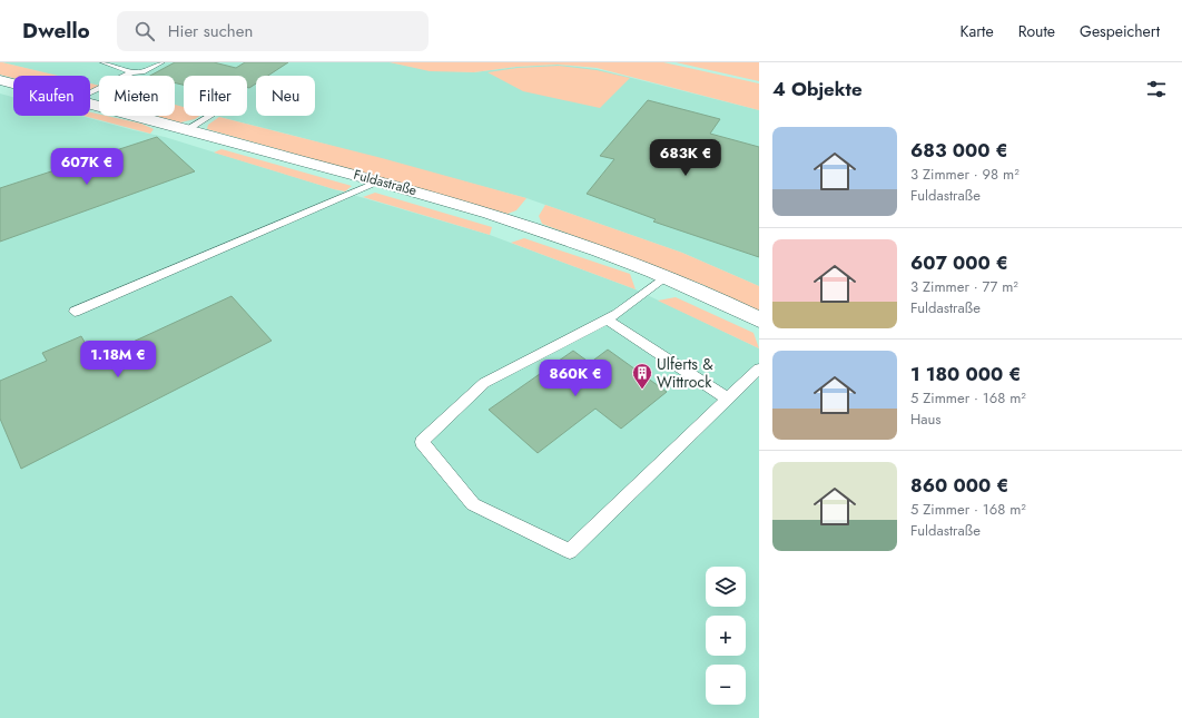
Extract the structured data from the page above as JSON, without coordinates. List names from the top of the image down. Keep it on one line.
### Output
{"streets":{"street":["Fuldastraße"]},"places":{"building":["Ulferts & Wittrock"]},"page":{"header":"Dwello","search":"Hier suchen","nav":["Karte","Route","Gespeichert"],"heading":"4 Objekte","chip":["Kaufen","Mieten","Filter","Neu"],"list":[{"name":"683 000 €","note":"3 Zimmer · 98 m² · Fuldastraße"},{"name":"607 000 €","note":"3 Zimmer · 77 m² · Fuldastraße"},{"name":"1 180 000 €","note":"5 Zimmer · 168 m² · Haus"},{"name":"860 000 €","note":"5 Zimmer · 168 m² · Fuldastraße"}],"price":["683K €","607K €","1.18M €","860K €"],"map_buttons":["+","−"]}}
